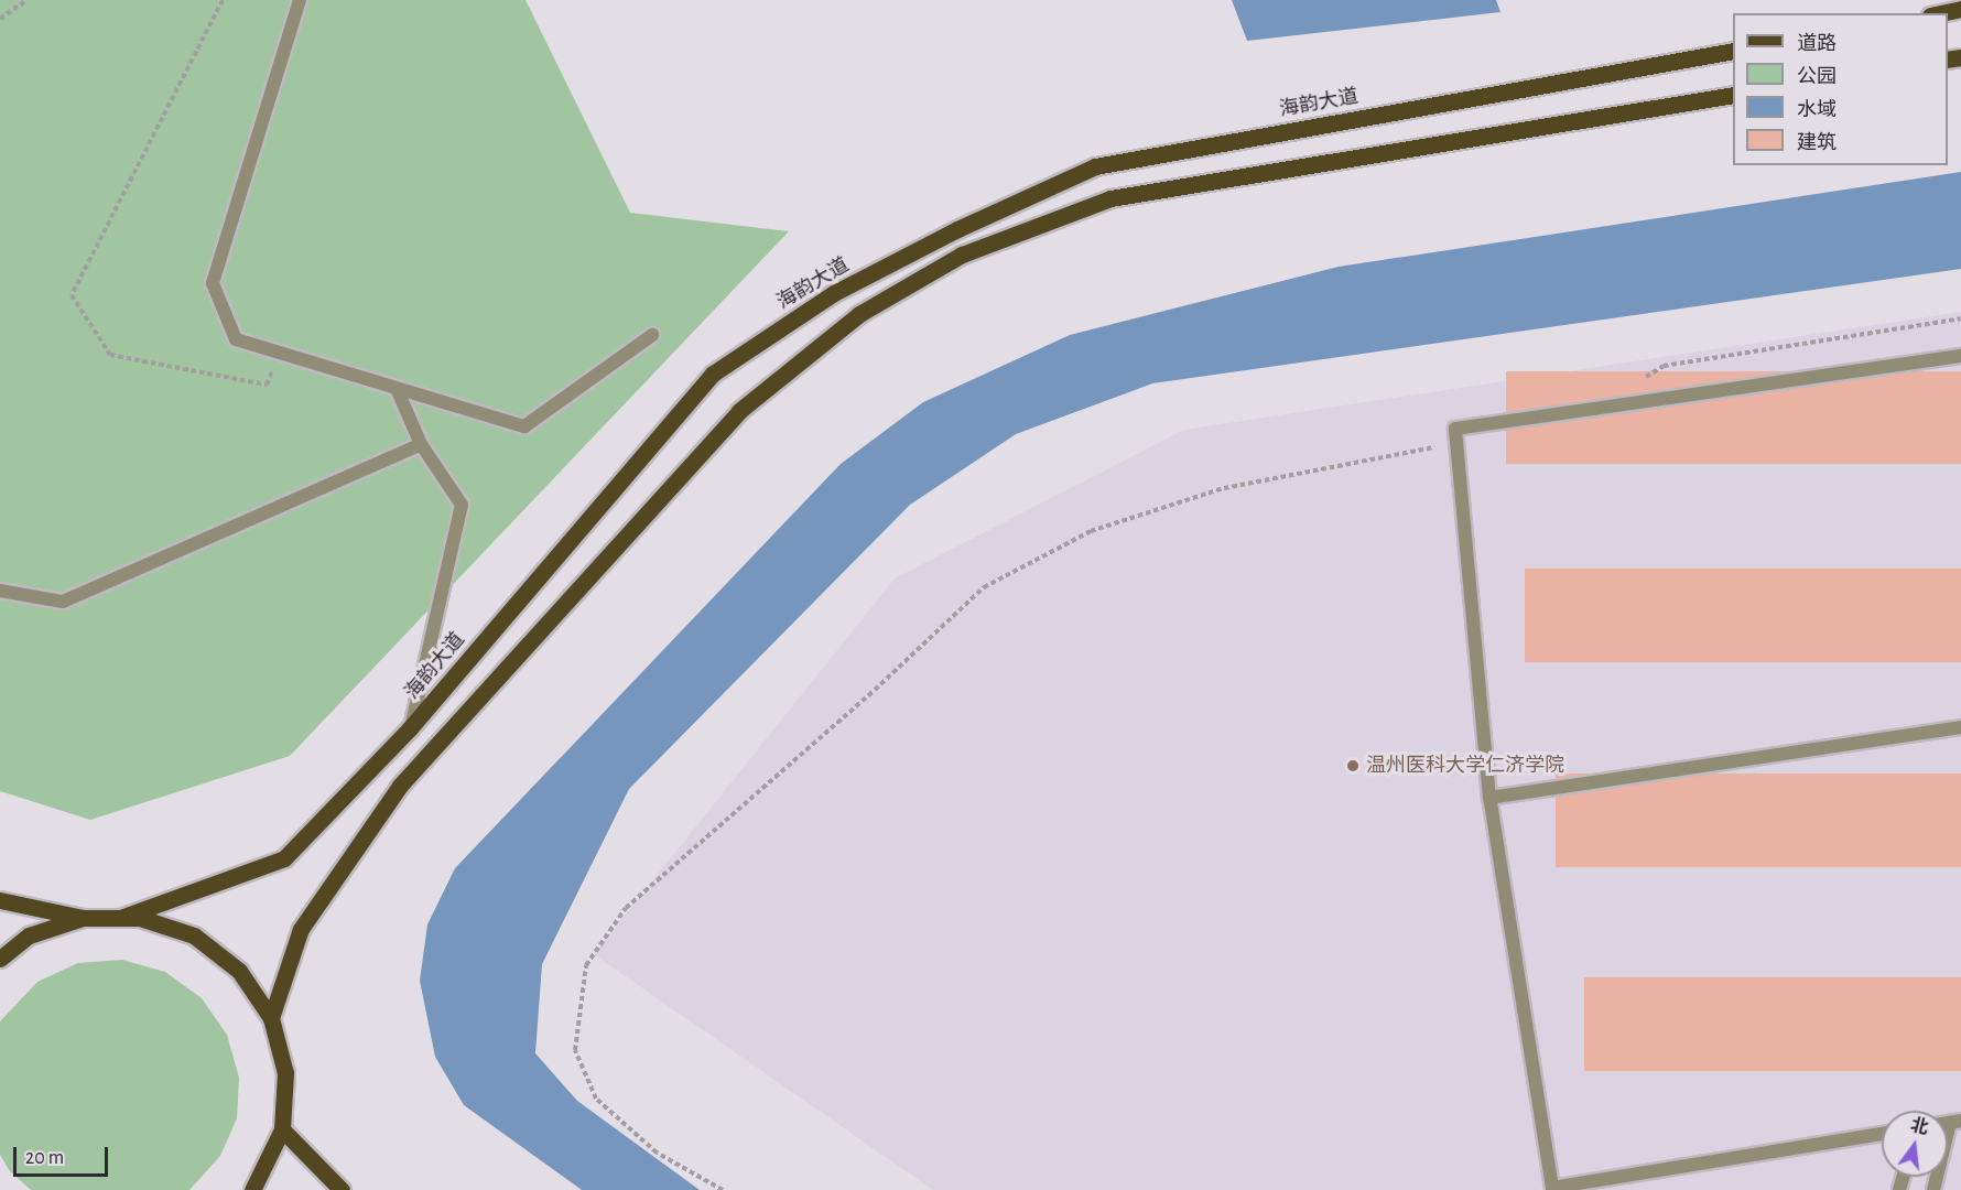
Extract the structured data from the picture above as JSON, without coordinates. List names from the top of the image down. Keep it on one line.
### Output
{"streets":{"main road":["海韵大道"]},"places":["温州医科大学仁济学院"],"legend":["道路","公园","水域","建筑"],"scale_bar":"20 m","north":"top"}
